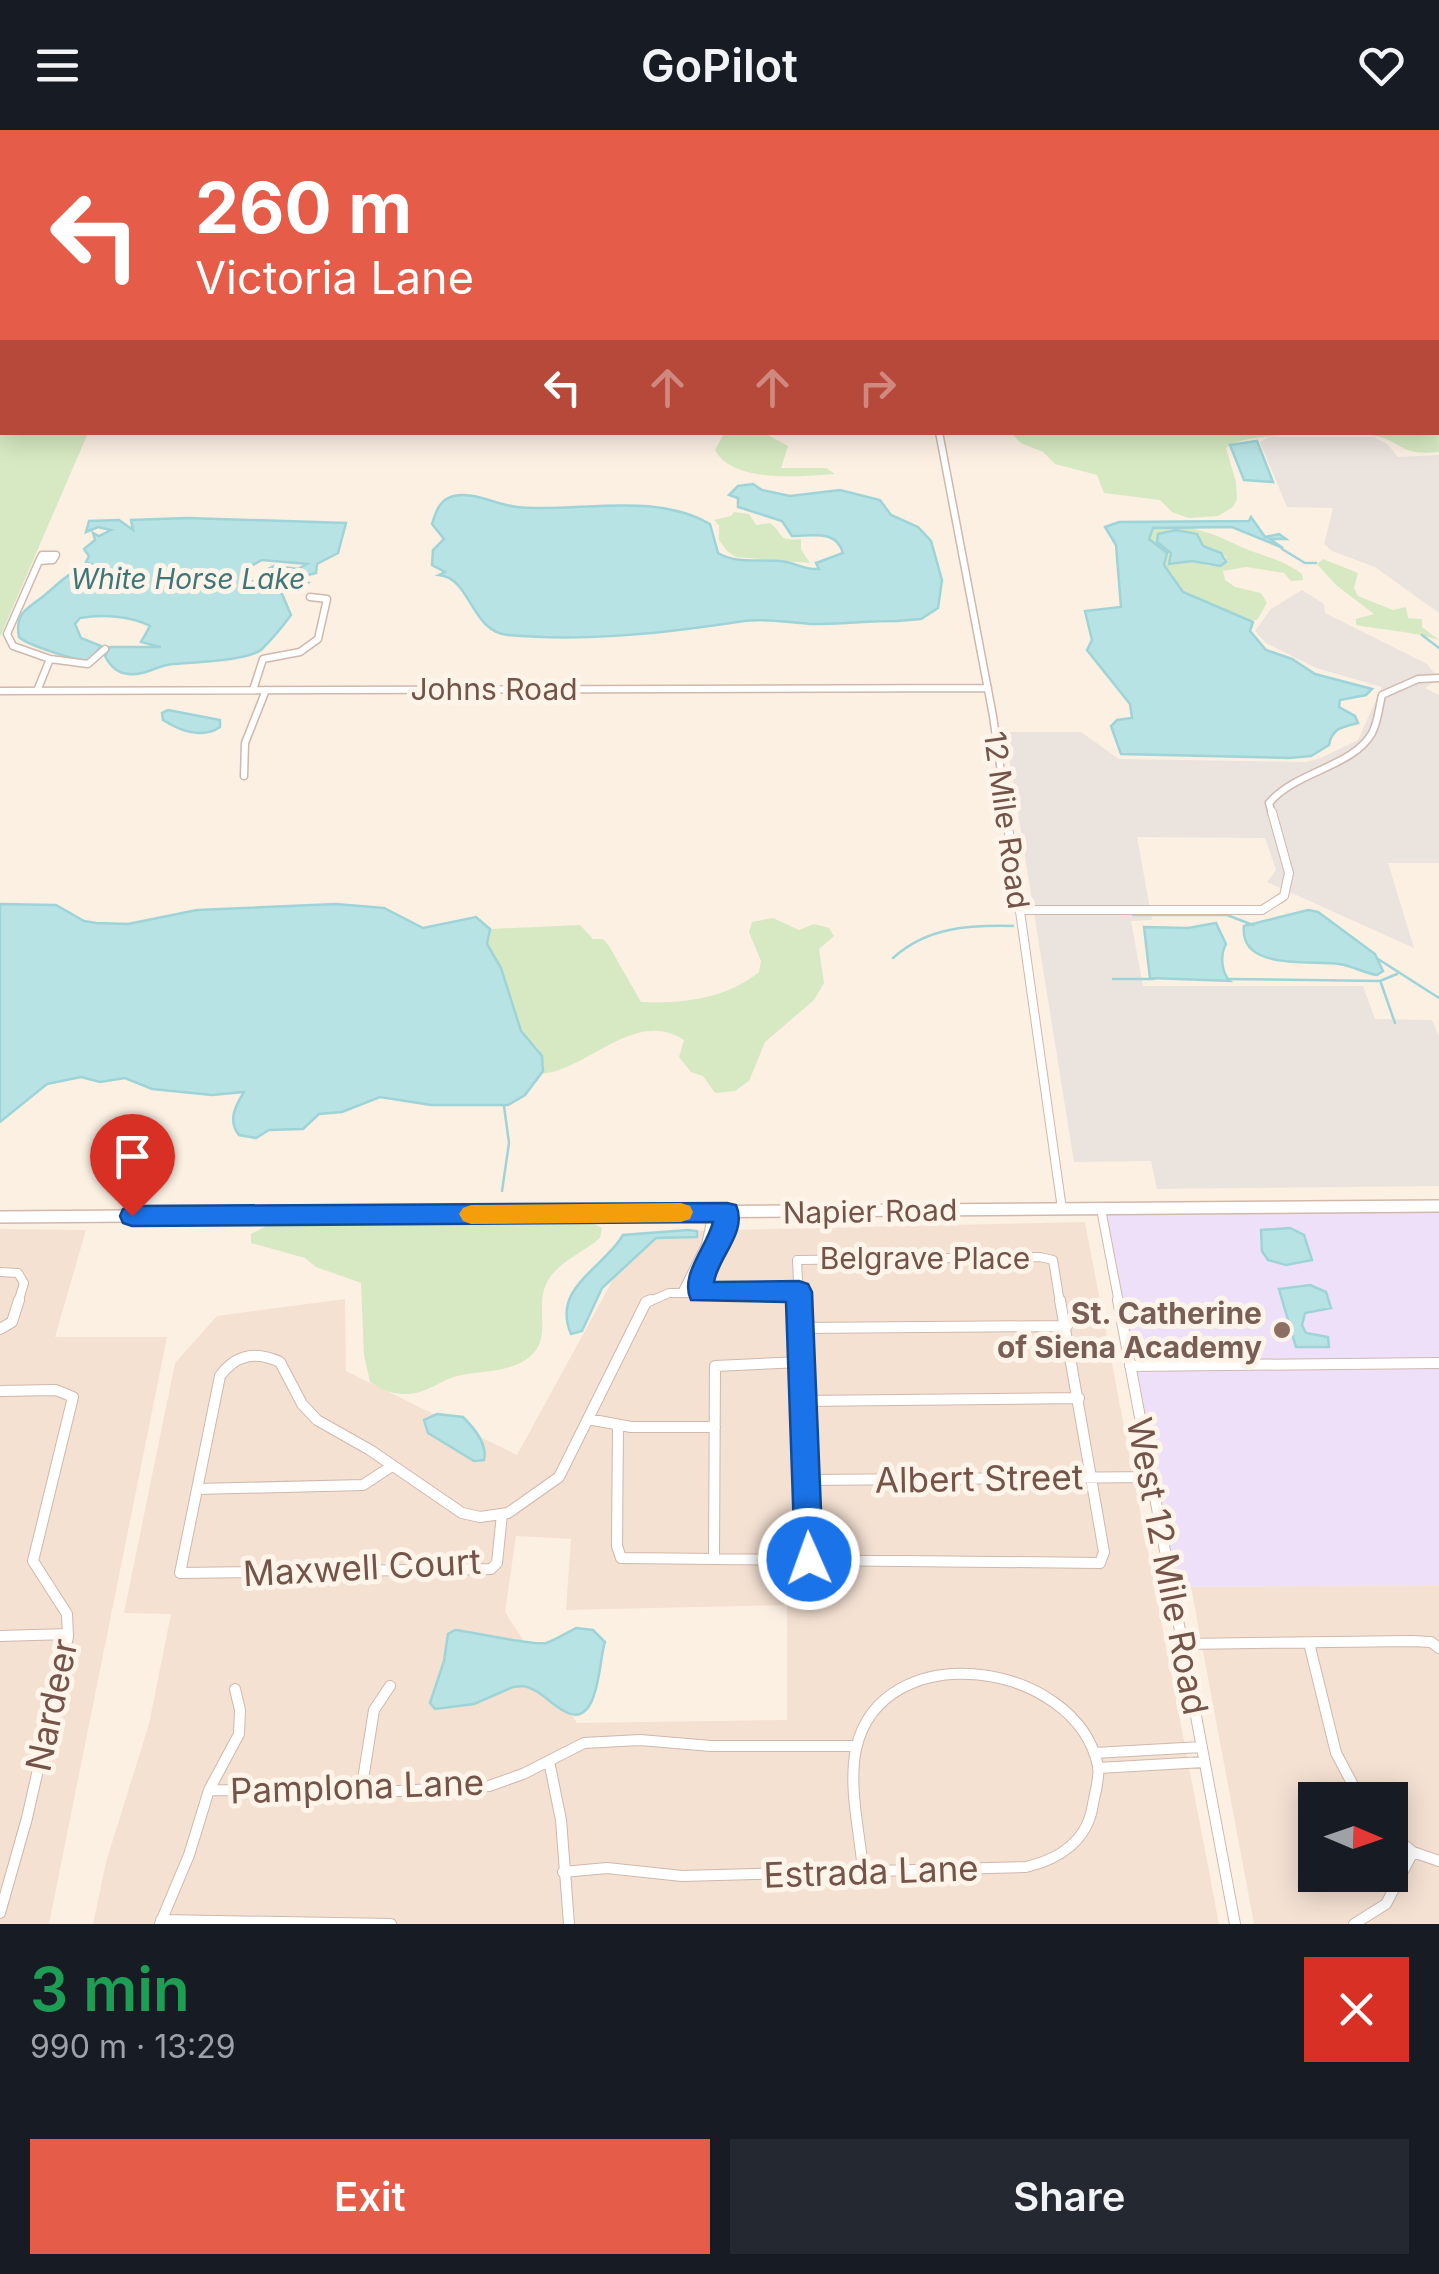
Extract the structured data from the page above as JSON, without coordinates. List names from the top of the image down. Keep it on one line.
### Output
{"streets":{"street":["Johns Road","12 Mile Road","Napier Road","Belgrave Place","Albert Street","West 12 Mile Road","Maxwell Court","Nardeer","Pamplona Lane","Estrada Lane"]},"crossings":[["Johns Road","12 Mile Road"],["12 Mile Road","Napier Road"],["Napier Road","West 12 Mile Road"],["Albert Street","West 12 Mile Road"],["Pamplona Lane","Estrada Lane"]],"water":["White Horse Lake"],"places":["St. Catherine of Siena Academy"],"north":"right","page":{"header":"GoPilot","turn":["260 m","Victoria Lane"],"heading":["3 min","990 m · 13:29"],"buttons":["Exit","Share"]}}
